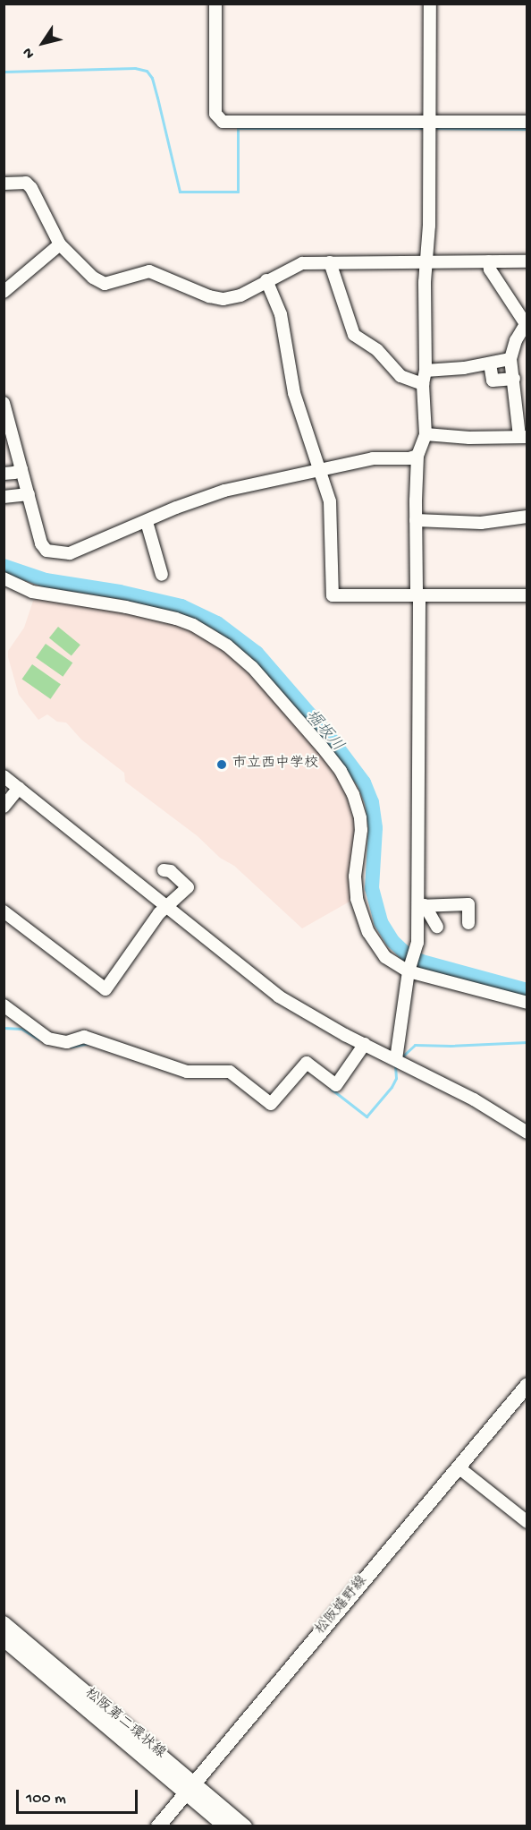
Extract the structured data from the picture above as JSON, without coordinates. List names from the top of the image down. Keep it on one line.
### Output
{"streets":{"main road":["松阪嬉野線","松阪第二環状線"]},"crossings":[["松阪嬉野線","松阪第二環状線"]],"water":["堀坂川"],"places":["市立西中学校"],"scale_bar":"100 m","north":"bottom left"}
